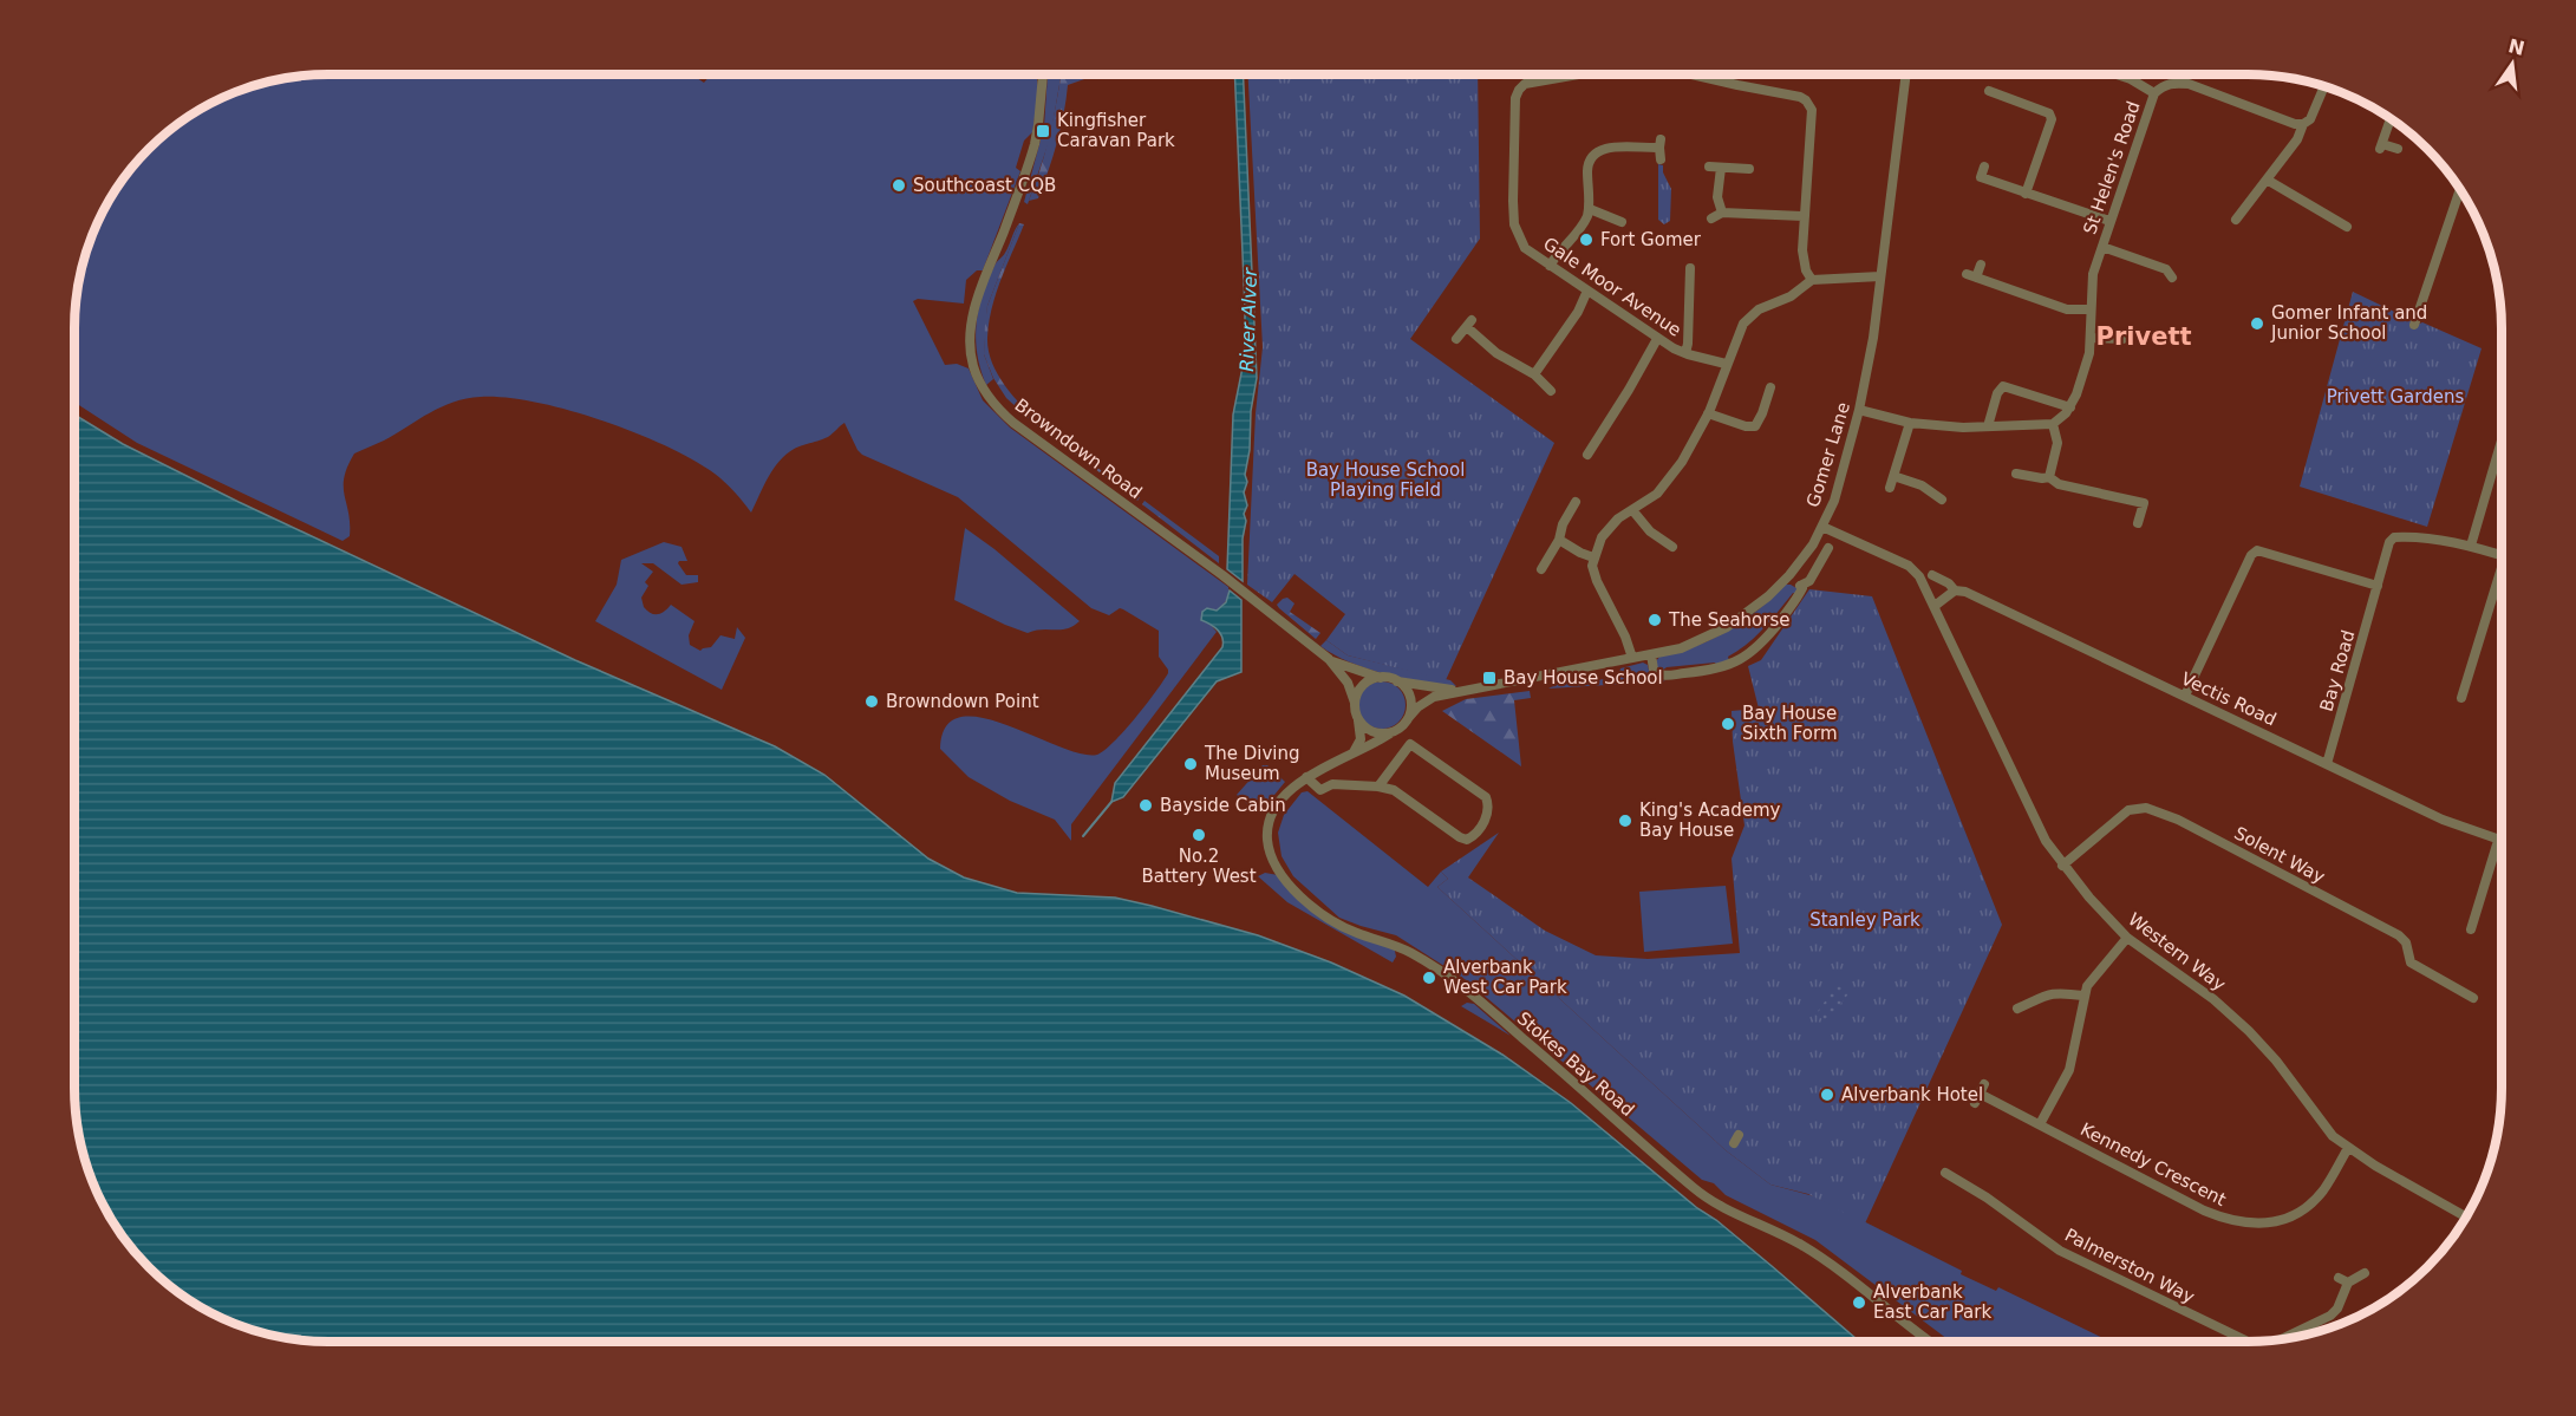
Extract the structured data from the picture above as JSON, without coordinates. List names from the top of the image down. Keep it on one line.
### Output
{"streets":{"street":["St Helen's Road","Gale Moor Avenue","Browndown Road","Gomer Lane","Bay Road","Vectis Road","Solent Way","Western Way","Stokes Bay Road","Kennedy Crescent","Palmerston Way"]},"crossings":[["Browndown Road","Stokes Bay Road"],["Gomer Lane","Western Way"],["Gomer Lane","Stokes Bay Road"],["Bay Road","Vectis Road"],["Solent Way","Western Way"],["Western Way","Kennedy Crescent"]],"districts":["Privett"],"water":["River Alver"],"parks":["Privett Gardens","Bay House School Playing Field","Stanley Park"],"places":{"transit":["Kingfisher Caravan Park","Bay House School"],"other":["Southcoast CQB","Fort Gomer","Gomer Infant and Junior School","The Seahorse","Browndown Point","Bay House Sixth Form","The Diving Museum","Bayside Cabin","King's Academy Bay House","No.2 Battery West","Alverbank West Car Park","Alverbank Hotel","Alverbank East Car Park"]},"north":"top"}
